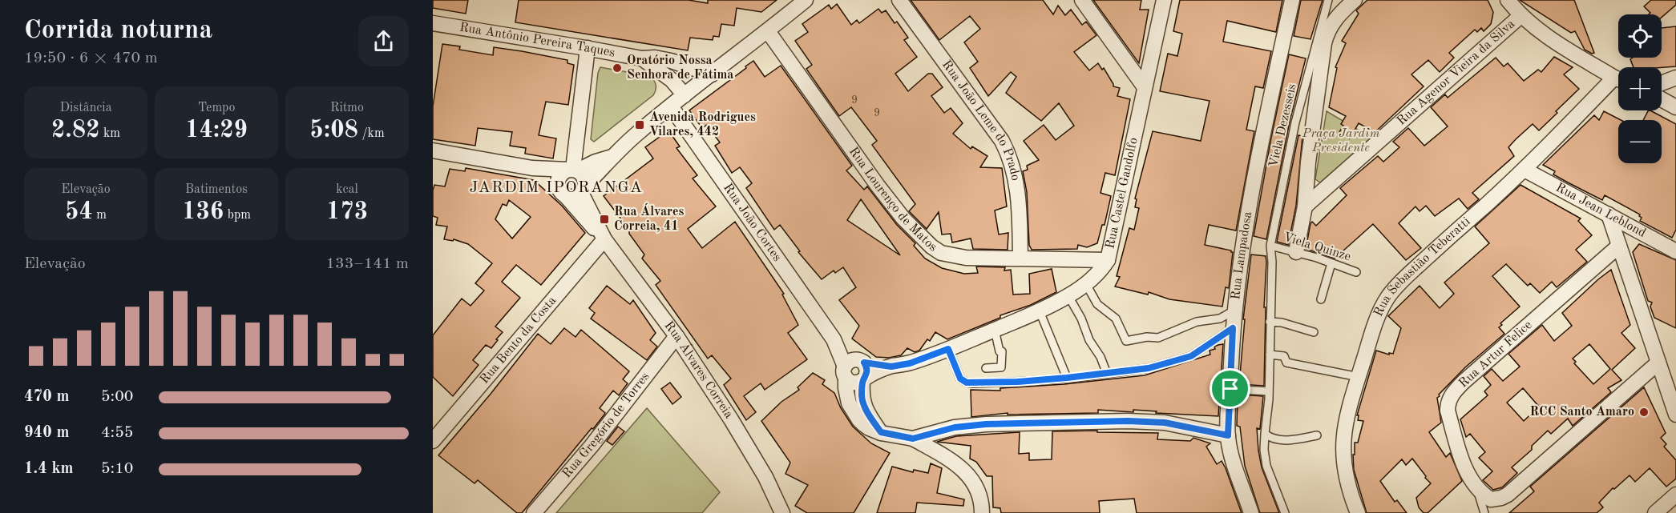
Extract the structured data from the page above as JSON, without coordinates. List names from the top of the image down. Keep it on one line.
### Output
{"streets":{"street":["Rua Antônio Pereira Taques","Rua Agenor Vieira da Silva","Rua João Leme do Prado","Rua Castel Gandolfo","Rua Lourenço de Matos","Rua Jean Leblond","Rua João Cortes","Rua Lampadosa","Rua Sebastião Teberatti","Rua Bento da Costa","Rua Artur Felice","Rua Álvares Correia","Rua Gregório de Torres"],"lane":["Viela Dezesseis","Viela Quinze"]},"crossings":[["Rua João Leme do Prado","Rua Lourenço de Matos"],["Viela Dezesseis","Viela Quinze"],["Rua Castel Gandolfo","Rua Lourenço de Matos"],["Rua Castel Gandolfo","Rua João Cortes"],["Rua Jean Leblond","Rua Sebastião Teberatti"],["Rua Bento da Costa","Rua Álvares Correia"],["Rua Álvares Correia","Rua Gregório de Torres"]],"districts":["JARDIM IPORANGA"],"parks":["Praça Jardim Presidente"],"places":{"other":["Oratório Nossa Senhora de Fátima","RCC Santo Amaro"],"transit":["Avenida Rodrigues Vilares, 442","Rua Álvares Correia, 41"]},"house_numbers":["9","9"],"page":{"heading":["Corrida noturna","19:50 · 6 × 470 m"],"map_buttons":["+","−"],"stats":[["Distância","2.82 km"],["Tempo","14:29"],["Ritmo","5:08 /km"],["Elevação","54 m"],["Batimentos","136 bpm"],["kcal","173"]],"chart":["Elevação","133–141 m"],"list":[{"name":"470 m","note":"5:00"},{"name":"940 m","note":"4:55"},{"name":"1.4 km","note":"5:10"}]}}
